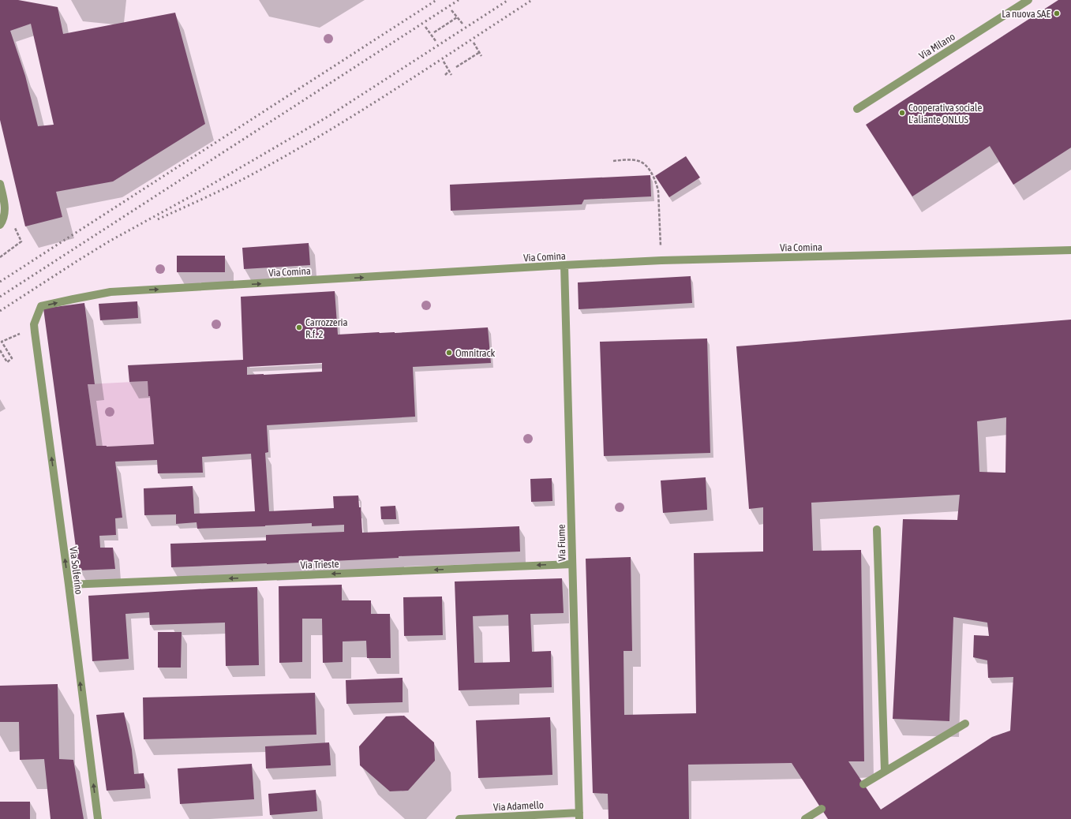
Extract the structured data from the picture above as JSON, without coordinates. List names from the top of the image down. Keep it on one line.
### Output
{"streets":{"street":["Via Milano","Via Comina","Via Fiume","Via Trieste","Via Solferino","Via Adamello"]},"crossings":[["Via Comina","Via Fiume"],["Via Comina","Via Solferino"],["Via Fiume","Via Trieste"],["Via Fiume","Via Adamello"],["Via Trieste","Via Solferino"]],"one_way":["Via Comina","Via Trieste","Via Solferino"],"places":["La nuova SAE","Cooperativa sociale L'aliante ONLUS","Carrozzeria R.f. 2","Omnitrack"]}
